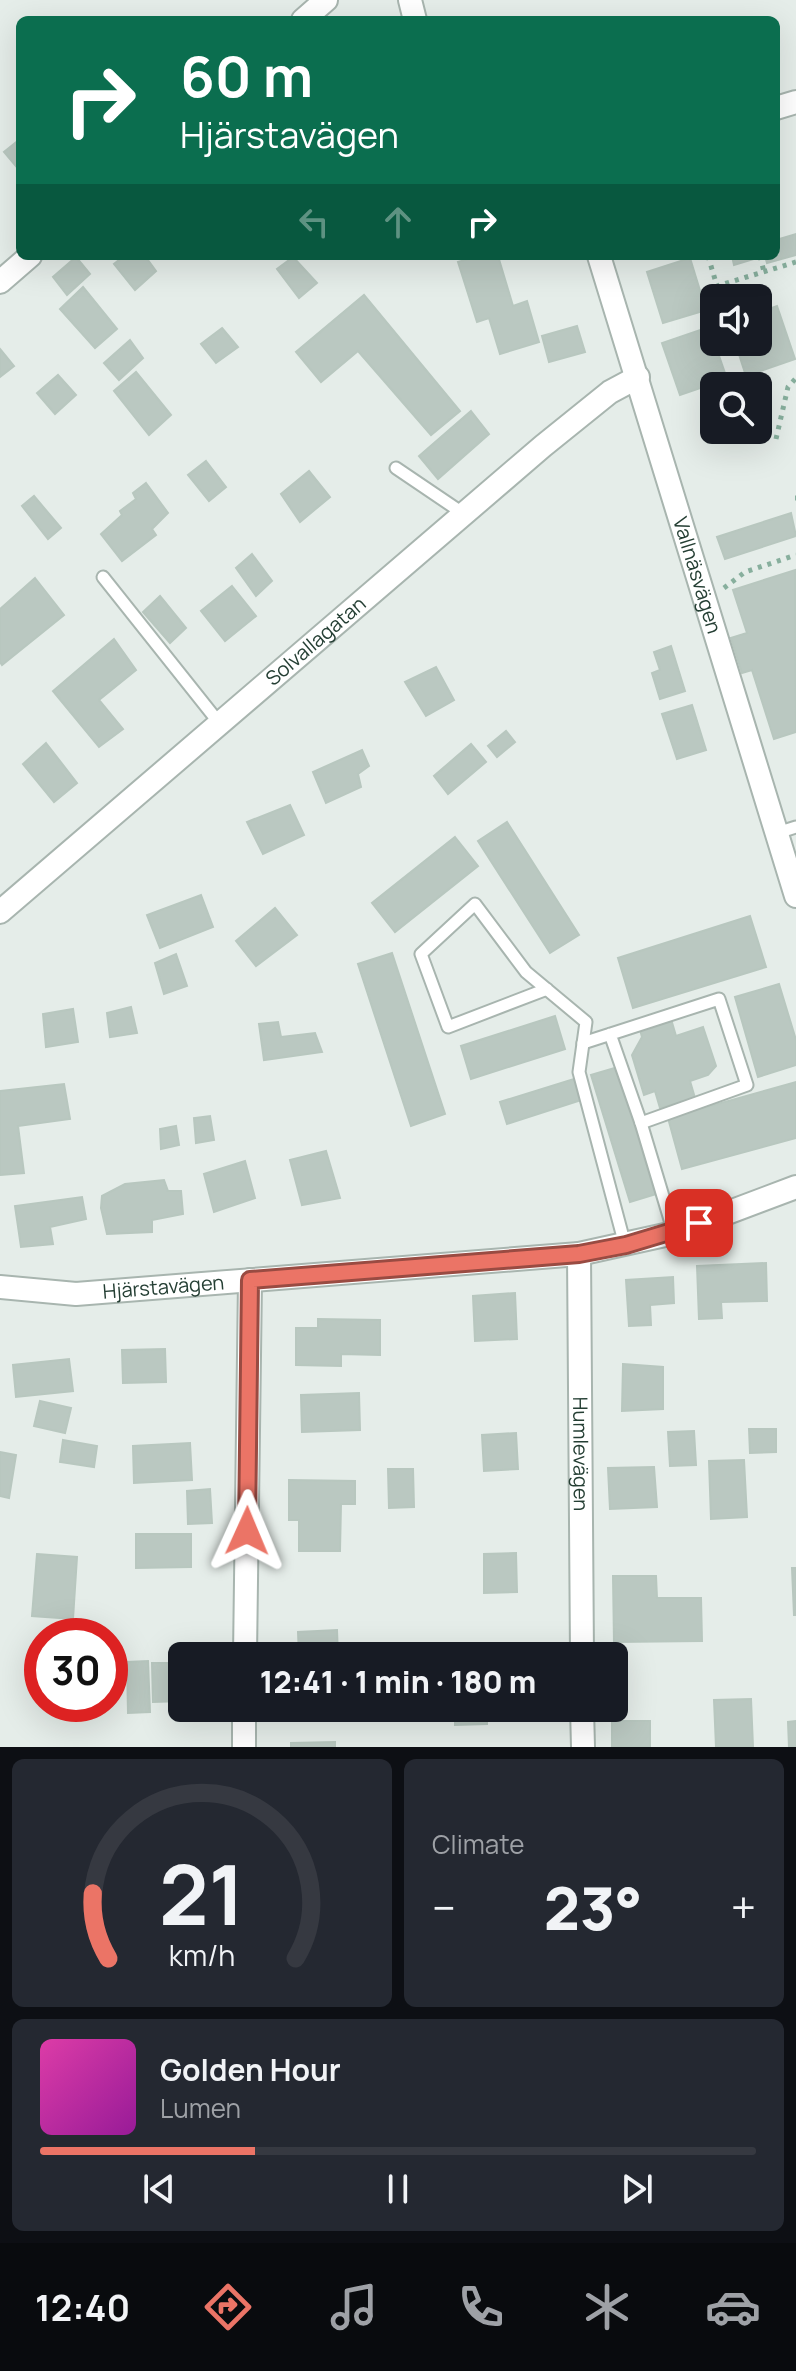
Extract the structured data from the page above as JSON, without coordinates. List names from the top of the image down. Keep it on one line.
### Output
{"streets":{"street":["Vallnäsvägen","Solvallagatan","Hjärstavägen","Humlevägen"]},"crossings":[["Vallnäsvägen","Solvallagatan"],["Hjärstavägen","Humlevägen"]],"page":{"turn":["60 m","Hjärstavägen"],"limit":"30","trip":"12:41 · 1 min · 180 m","tile":"Climate","heat":["−","23°","+"],"song":["Golden Hour","Lumen"],"tabs":"12:40","gauge":["21","km/h"]}}
